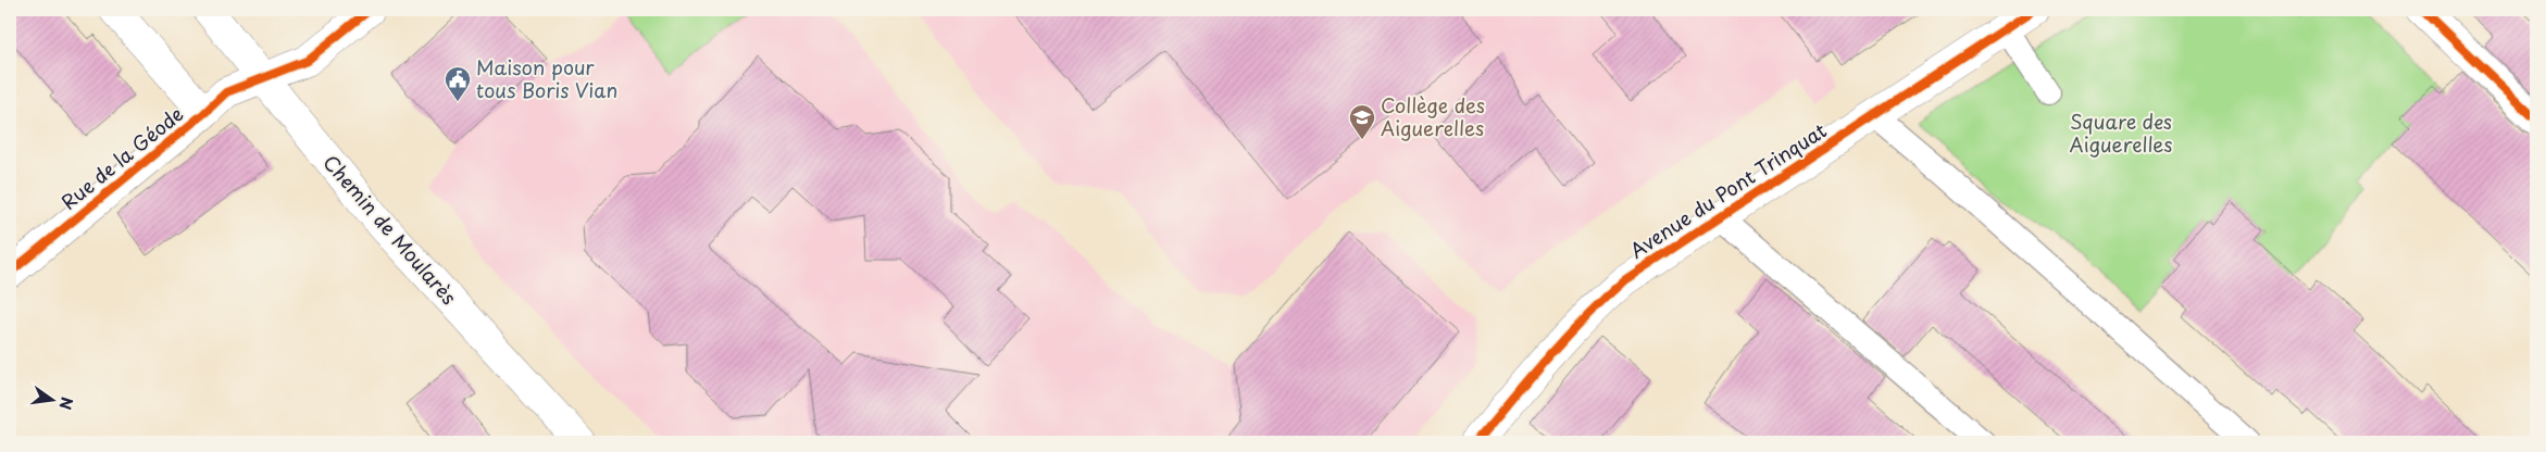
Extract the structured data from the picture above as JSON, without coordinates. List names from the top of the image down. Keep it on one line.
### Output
{"streets":{"street":["Rue de la Géode","Avenue du Pont Trinquat","Chemin de Moularès"]},"crossings":[["Rue de la Géode","Chemin de Moularès"]],"parks":["Square des Aiguerelles"],"places":{"public building":["Maison pour tous Boris Vian"],"school or university":["Collège des Aiguerelles"]},"north":"right"}
